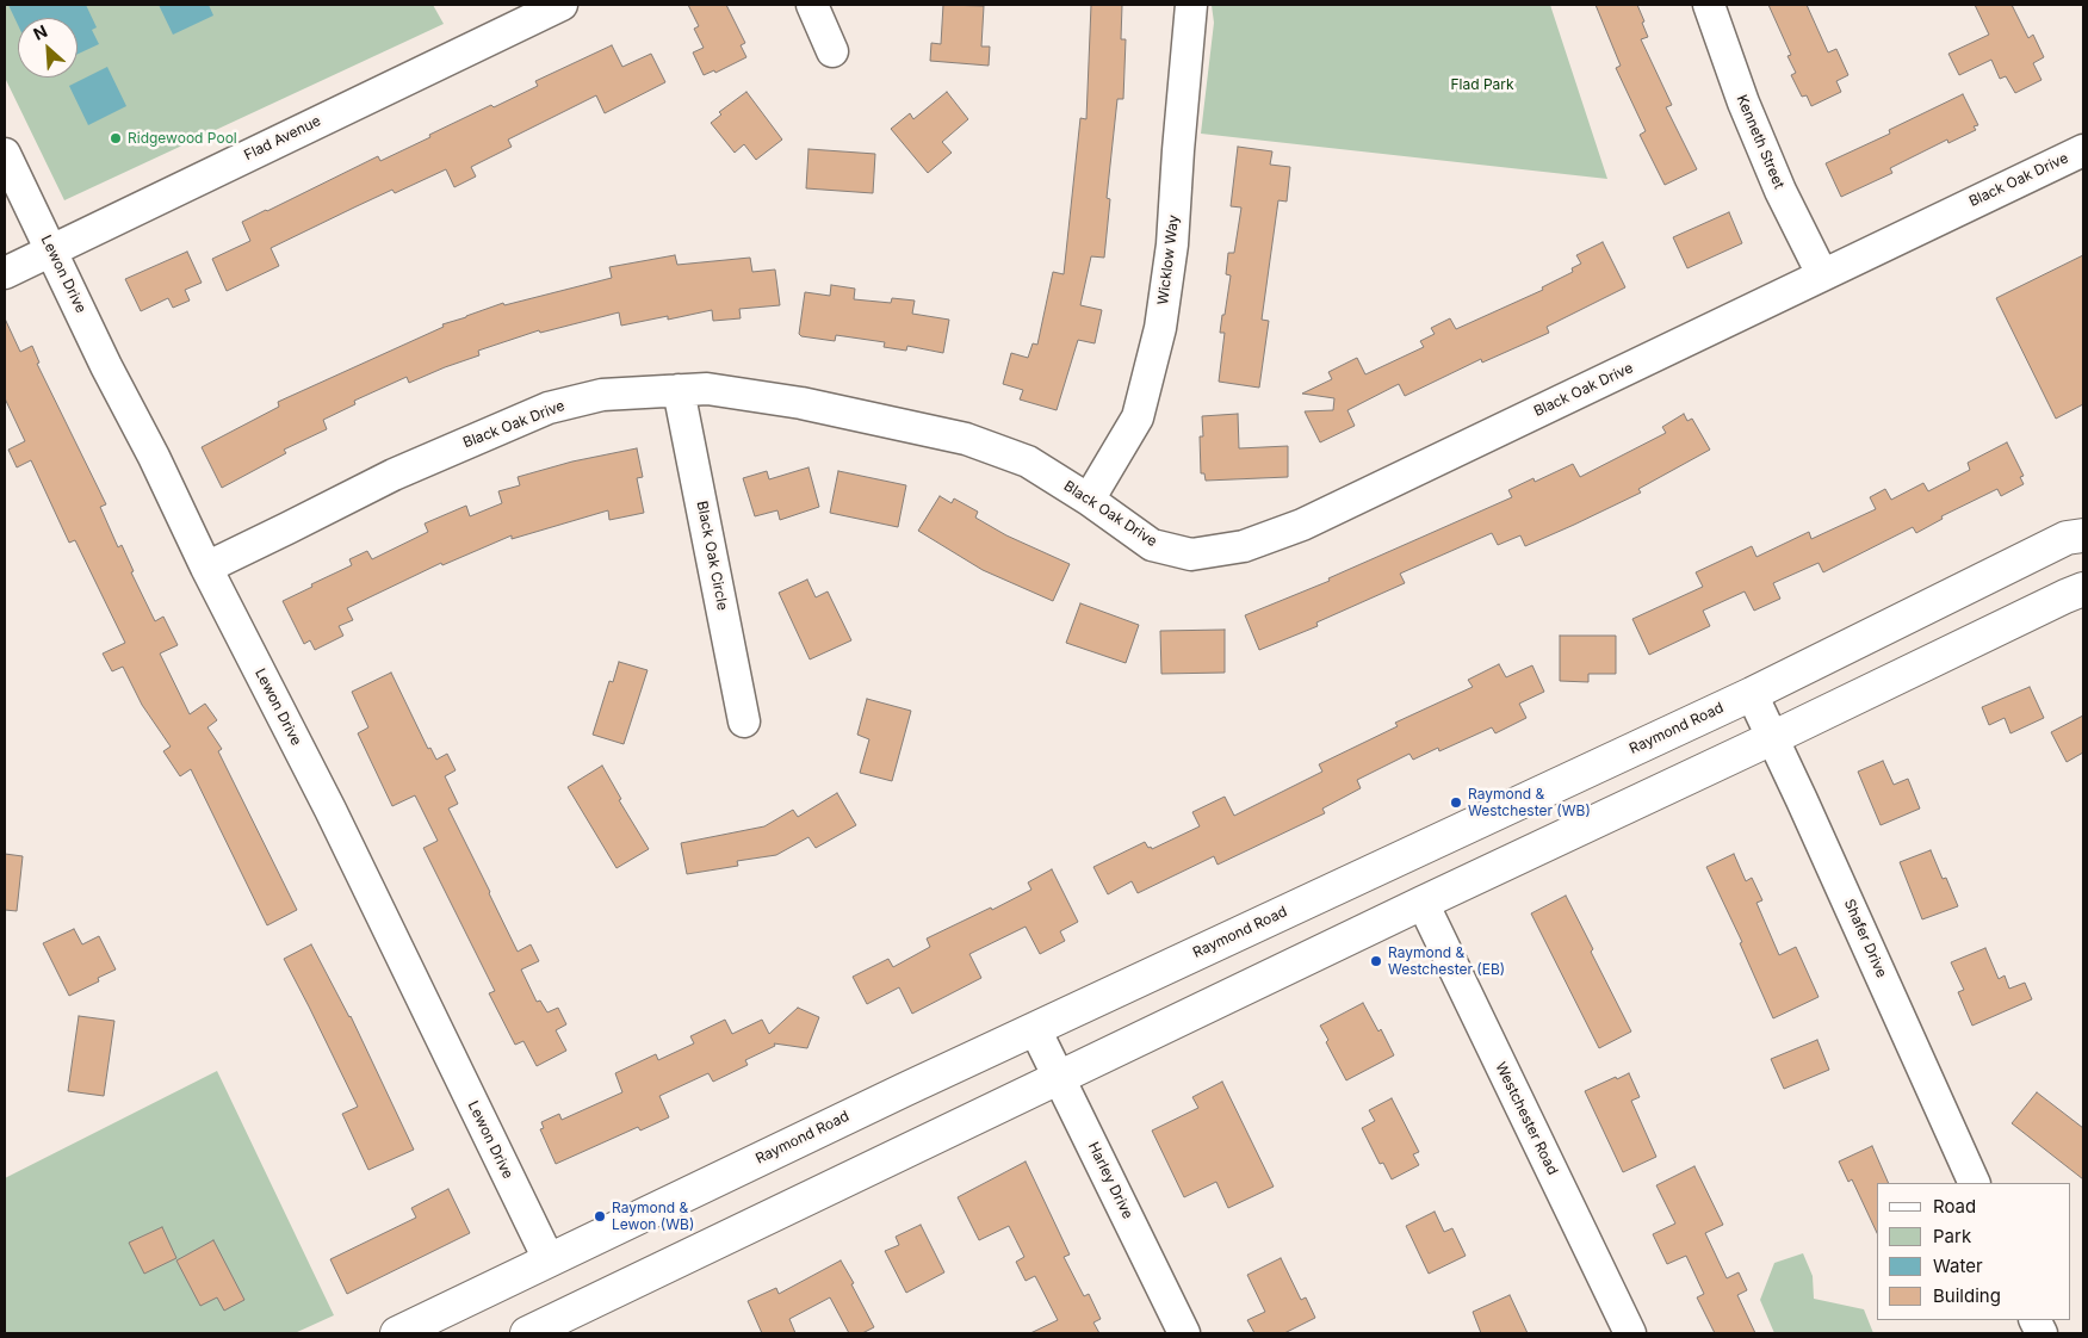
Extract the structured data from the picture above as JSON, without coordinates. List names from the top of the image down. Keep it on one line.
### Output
{"streets":{"main road":["Raymond Road"],"street":["Flad Avenue","Kenneth Street","Black Oak Drive","Wicklow Way","Lewon Drive","Black Oak Circle","Shafer Drive","Westchester Road","Harley Drive"]},"crossings":[["Flad Avenue","Lewon Drive"],["Kenneth Street","Black Oak Drive"],["Black Oak Drive","Wicklow Way"],["Black Oak Drive","Lewon Drive"],["Black Oak Drive","Black Oak Circle"],["Lewon Drive","Raymond Road"],["Raymond Road","Shafer Drive"],["Raymond Road","Harley Drive"]],"parks":["Flad Park"],"places":["Ridgewood Pool","Raymond & Westchester (WB)","Raymond & Westchester (EB)","Raymond & Lewon (WB)"],"legend":["Road","Park","Water","Building"],"north":"top left"}
